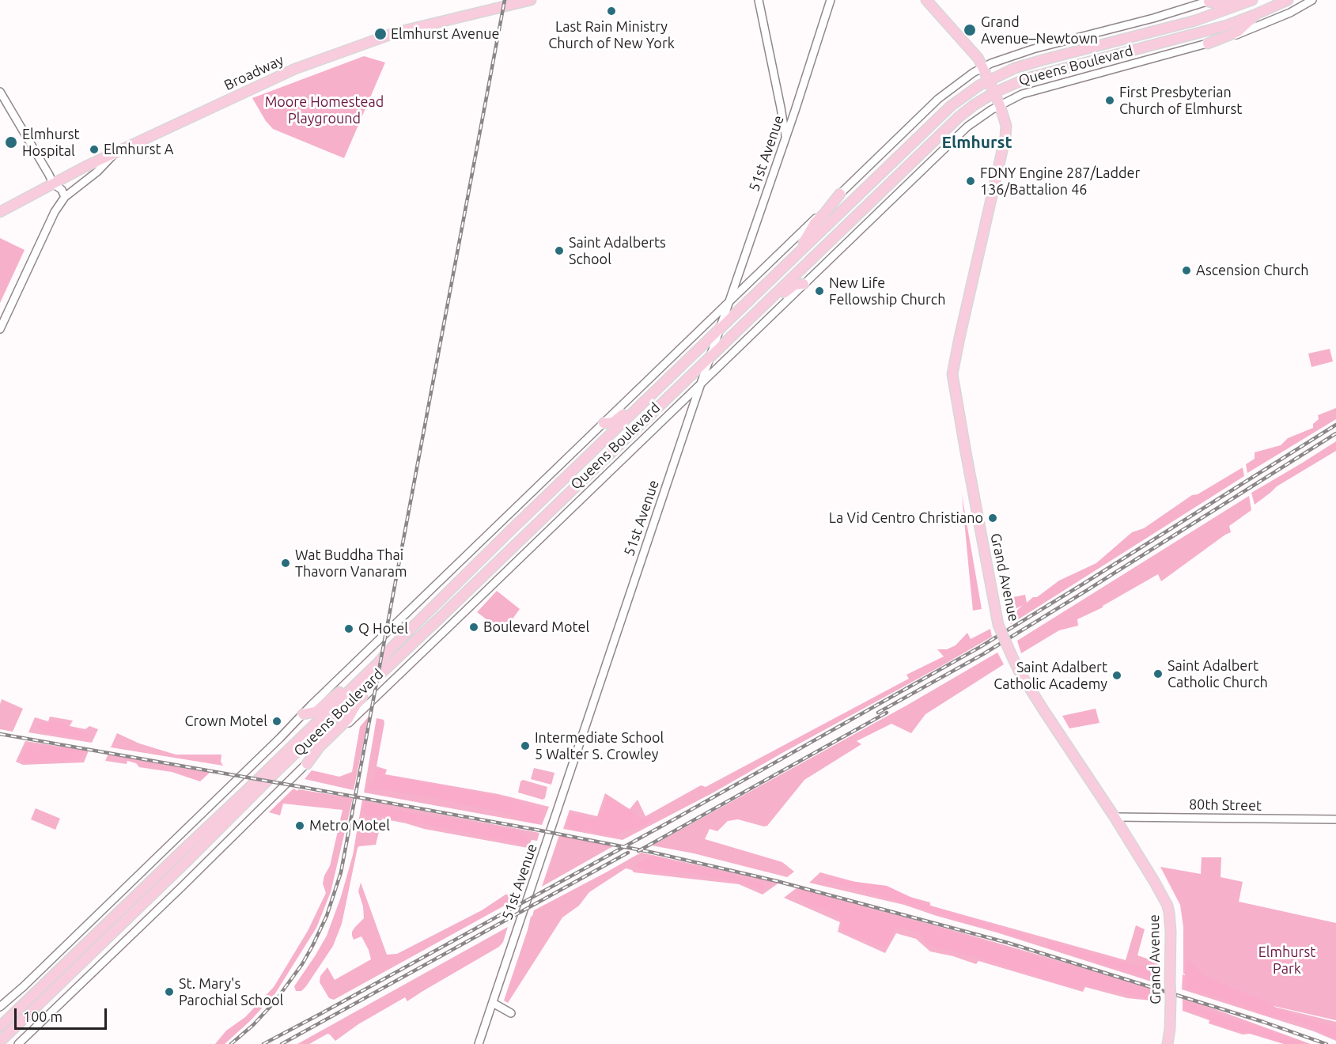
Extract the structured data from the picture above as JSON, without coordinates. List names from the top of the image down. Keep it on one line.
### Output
{"streets":{"main road":["Queens Boulevard","Broadway","Grand Avenue"],"street":["51st Avenue","80th Street"]},"crossings":[["Queens Boulevard","51st Avenue"],["Queens Boulevard","Grand Avenue"],["Grand Avenue","80th Street"]],"districts":["Elmhurst"],"parks":["Moore Homestead Playground","Elmhurst Park"],"places":["Last Rain Ministry Church of New York","Grand Avenue–Newtown","Elmhurst Avenue","First Presbyterian Church of Elmhurst","Elmhurst Hospital","Elmhurst A","FDNY Engine 287/Ladder 136/Battalion 46","Saint Adalberts School","Ascension Church","New Life Fellowship Church","La Vid Centro Christiano","Wat Buddha Thai Thavorn Vanaram","Boulevard Motel","Q Hotel","Saint Adalbert Catholic Church","Saint Adalbert Catholic Academy","Crown Motel","Intermediate School 5 Walter S. Crowley","Metro Motel","St. Mary's Parochial School"],"scale_bar":"100 m"}
